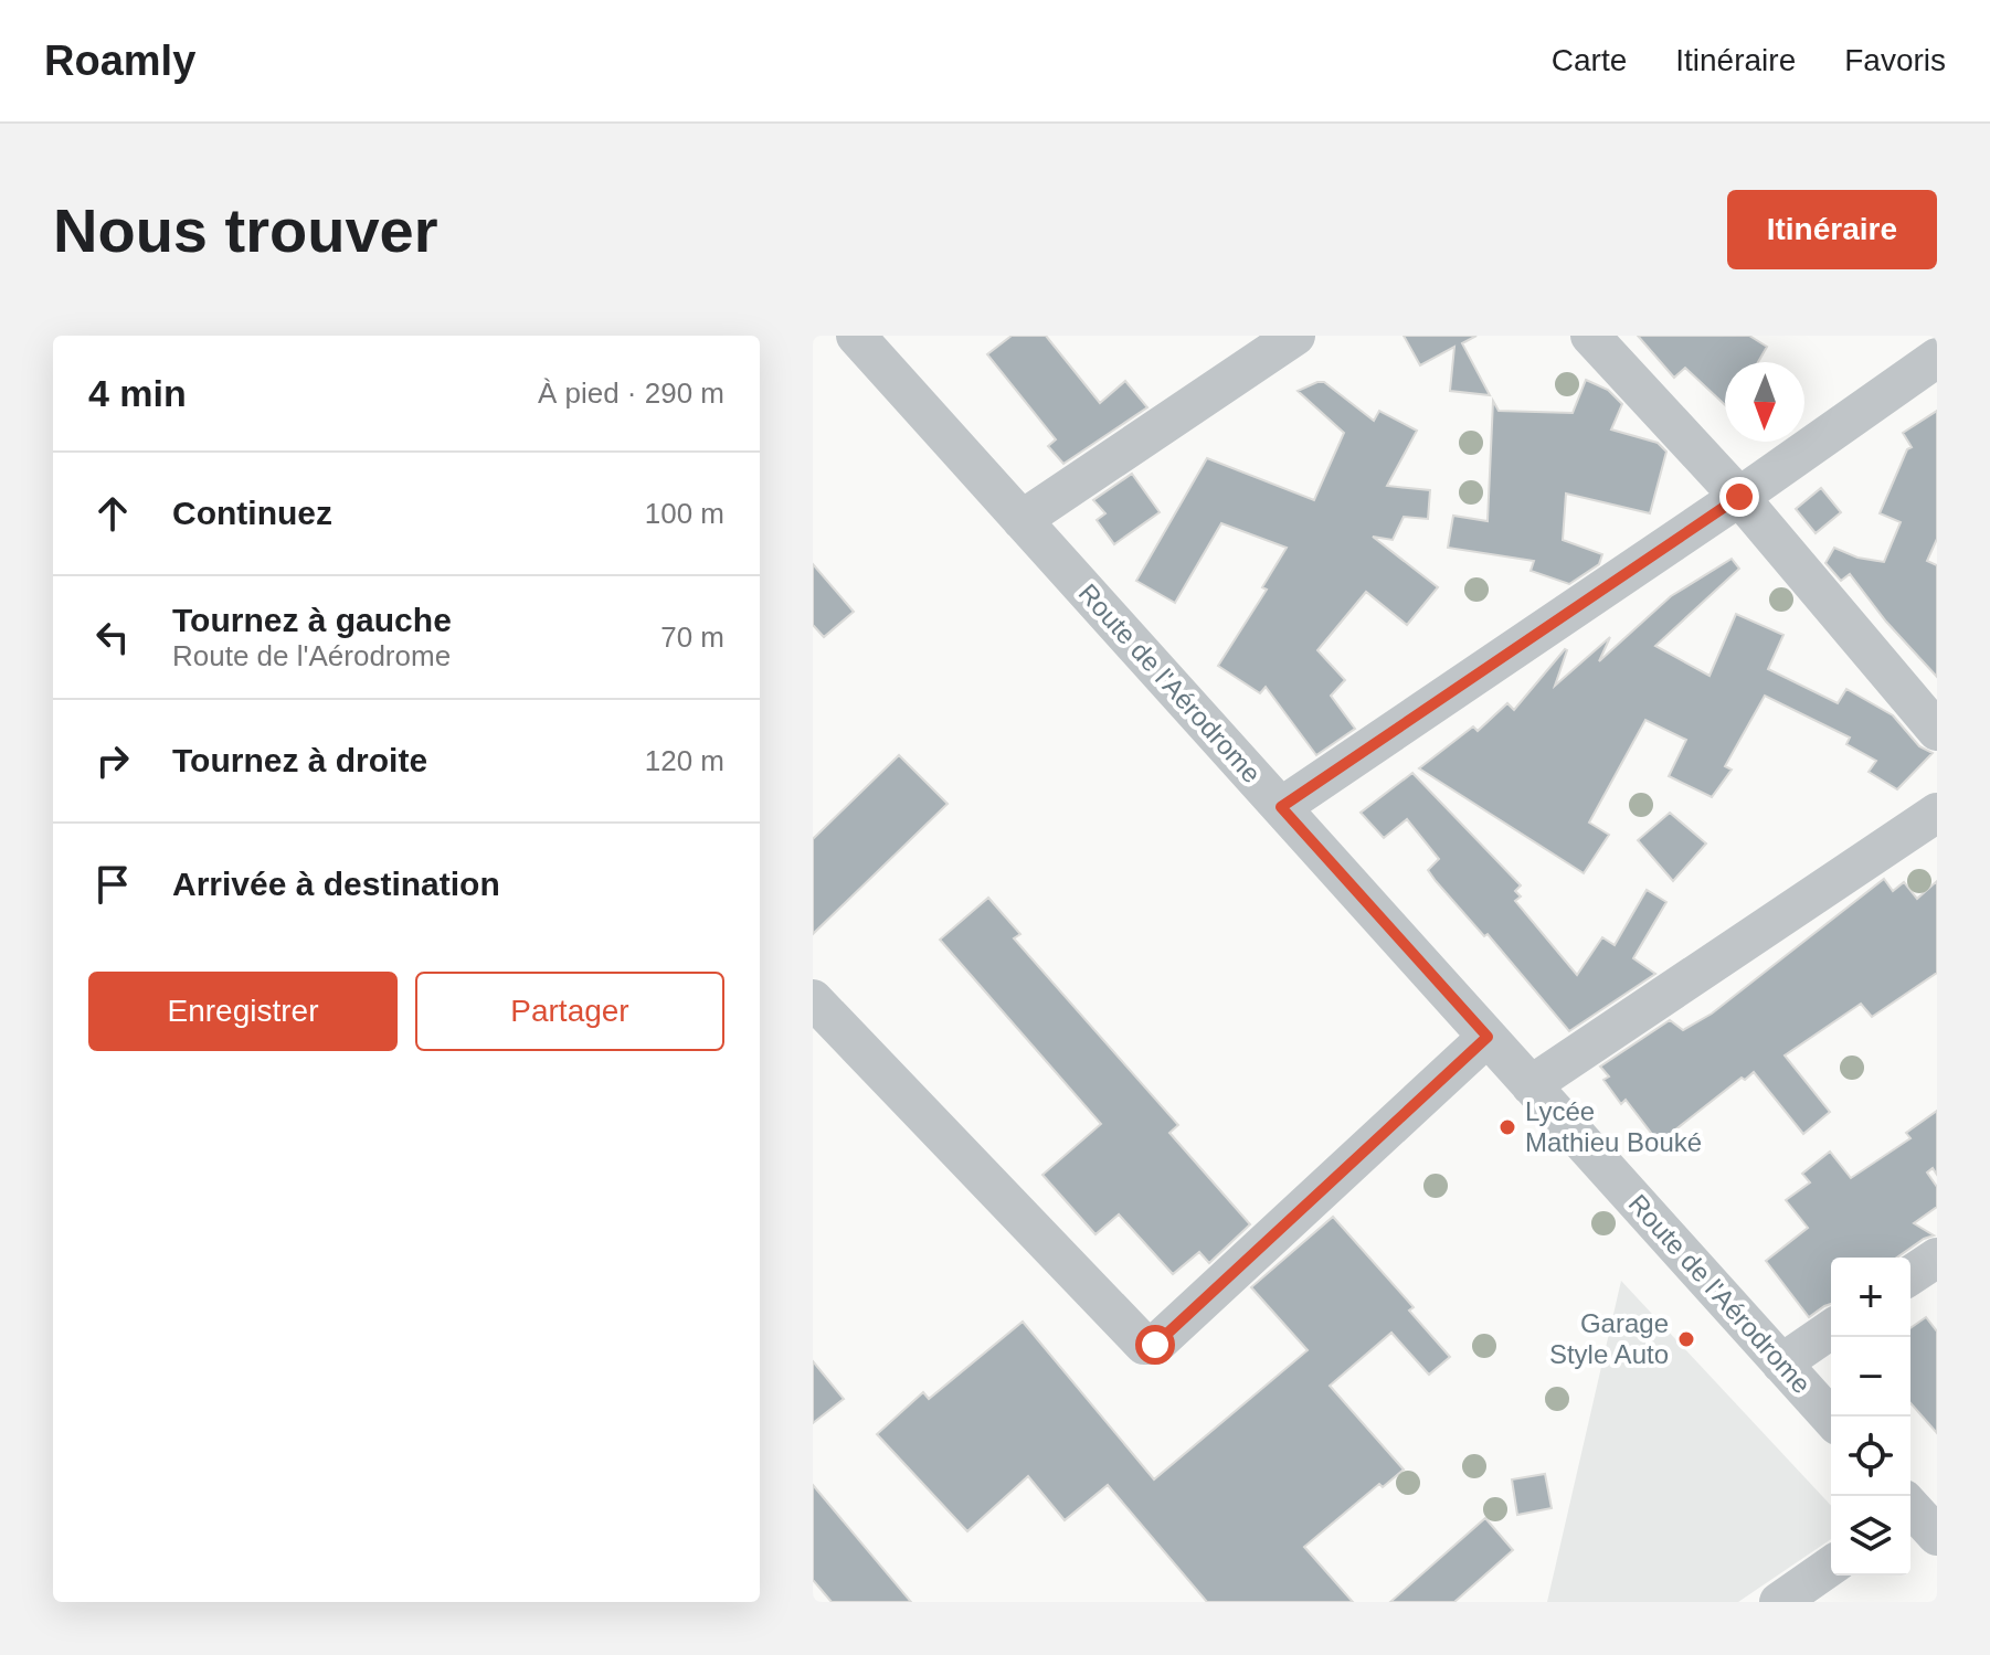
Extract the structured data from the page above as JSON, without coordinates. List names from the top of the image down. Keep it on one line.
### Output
{"streets":{"street":["Route de l'Aérodrome"]},"places":["Lycée Mathieu Bouké","Garage Style Auto"],"north":"bottom","page":{"header":"Roamly","nav":["Carte","Itinéraire","Favoris"],"buttons":["Itinéraire",["Enregistrer","Partager"]],"title":"Nous trouver","heading":["4 min","À pied · 290 m"],"list":[["Continuez","100 m"],["Tournez à gauche","Route de l'Aérodrome","70 m"],["Tournez à droite","120 m"],"Arrivée à destination"],"map_buttons":["+","−"]}}
